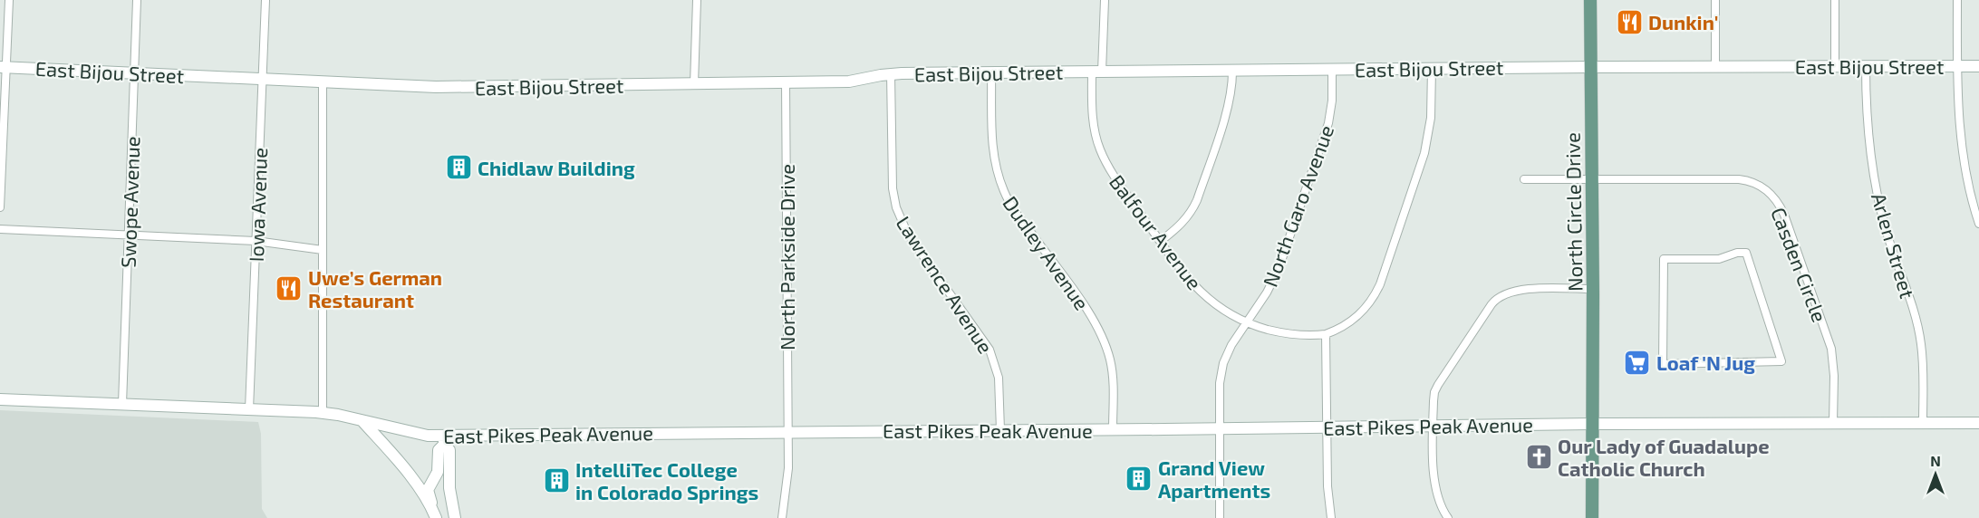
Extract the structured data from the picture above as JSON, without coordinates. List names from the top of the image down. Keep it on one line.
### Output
{"streets":{"main road":["East Bijou Street","North Circle Drive","East Pikes Peak Avenue"],"street":["Swope Avenue","Iowa Avenue","North Garo Avenue","Balfour Avenue","Arlen Street","Dudley Avenue","North Parkside Drive","Casden Circle","Lawrence Avenue"]},"crossings":[["East Bijou Street","Swope Avenue"],["East Bijou Street","Iowa Avenue"],["East Bijou Street","North Garo Avenue"],["East Bijou Street","North Circle Drive"],["East Bijou Street","Balfour Avenue"],["East Bijou Street","Arlen Street"],["East Bijou Street","Dudley Avenue"],["East Bijou Street","North Parkside Drive"],["East Bijou Street","Lawrence Avenue"],["Swope Avenue","East Pikes Peak Avenue"],["Iowa Avenue","East Pikes Peak Avenue"],["North Garo Avenue","Balfour Avenue"],["North Garo Avenue","East Pikes Peak Avenue"],["North Circle Drive","Casden Circle"],["North Circle Drive","East Pikes Peak Avenue"],["Arlen Street","East Pikes Peak Avenue"],["Dudley Avenue","East Pikes Peak Avenue"],["North Parkside Drive","East Pikes Peak Avenue"],["Casden Circle","East Pikes Peak Avenue"],["Lawrence Avenue","East Pikes Peak Avenue"]],"places":{"restaurant":["Dunkin'","Uwe’s German Restaurant"],"building":["Chidlaw Building","Grand View Apartments","IntelliTec College in Colorado Springs"],"supermarket":["Loaf 'N Jug"],"church":["Our Lady of Guadalupe Catholic Church"]},"north":"top"}
